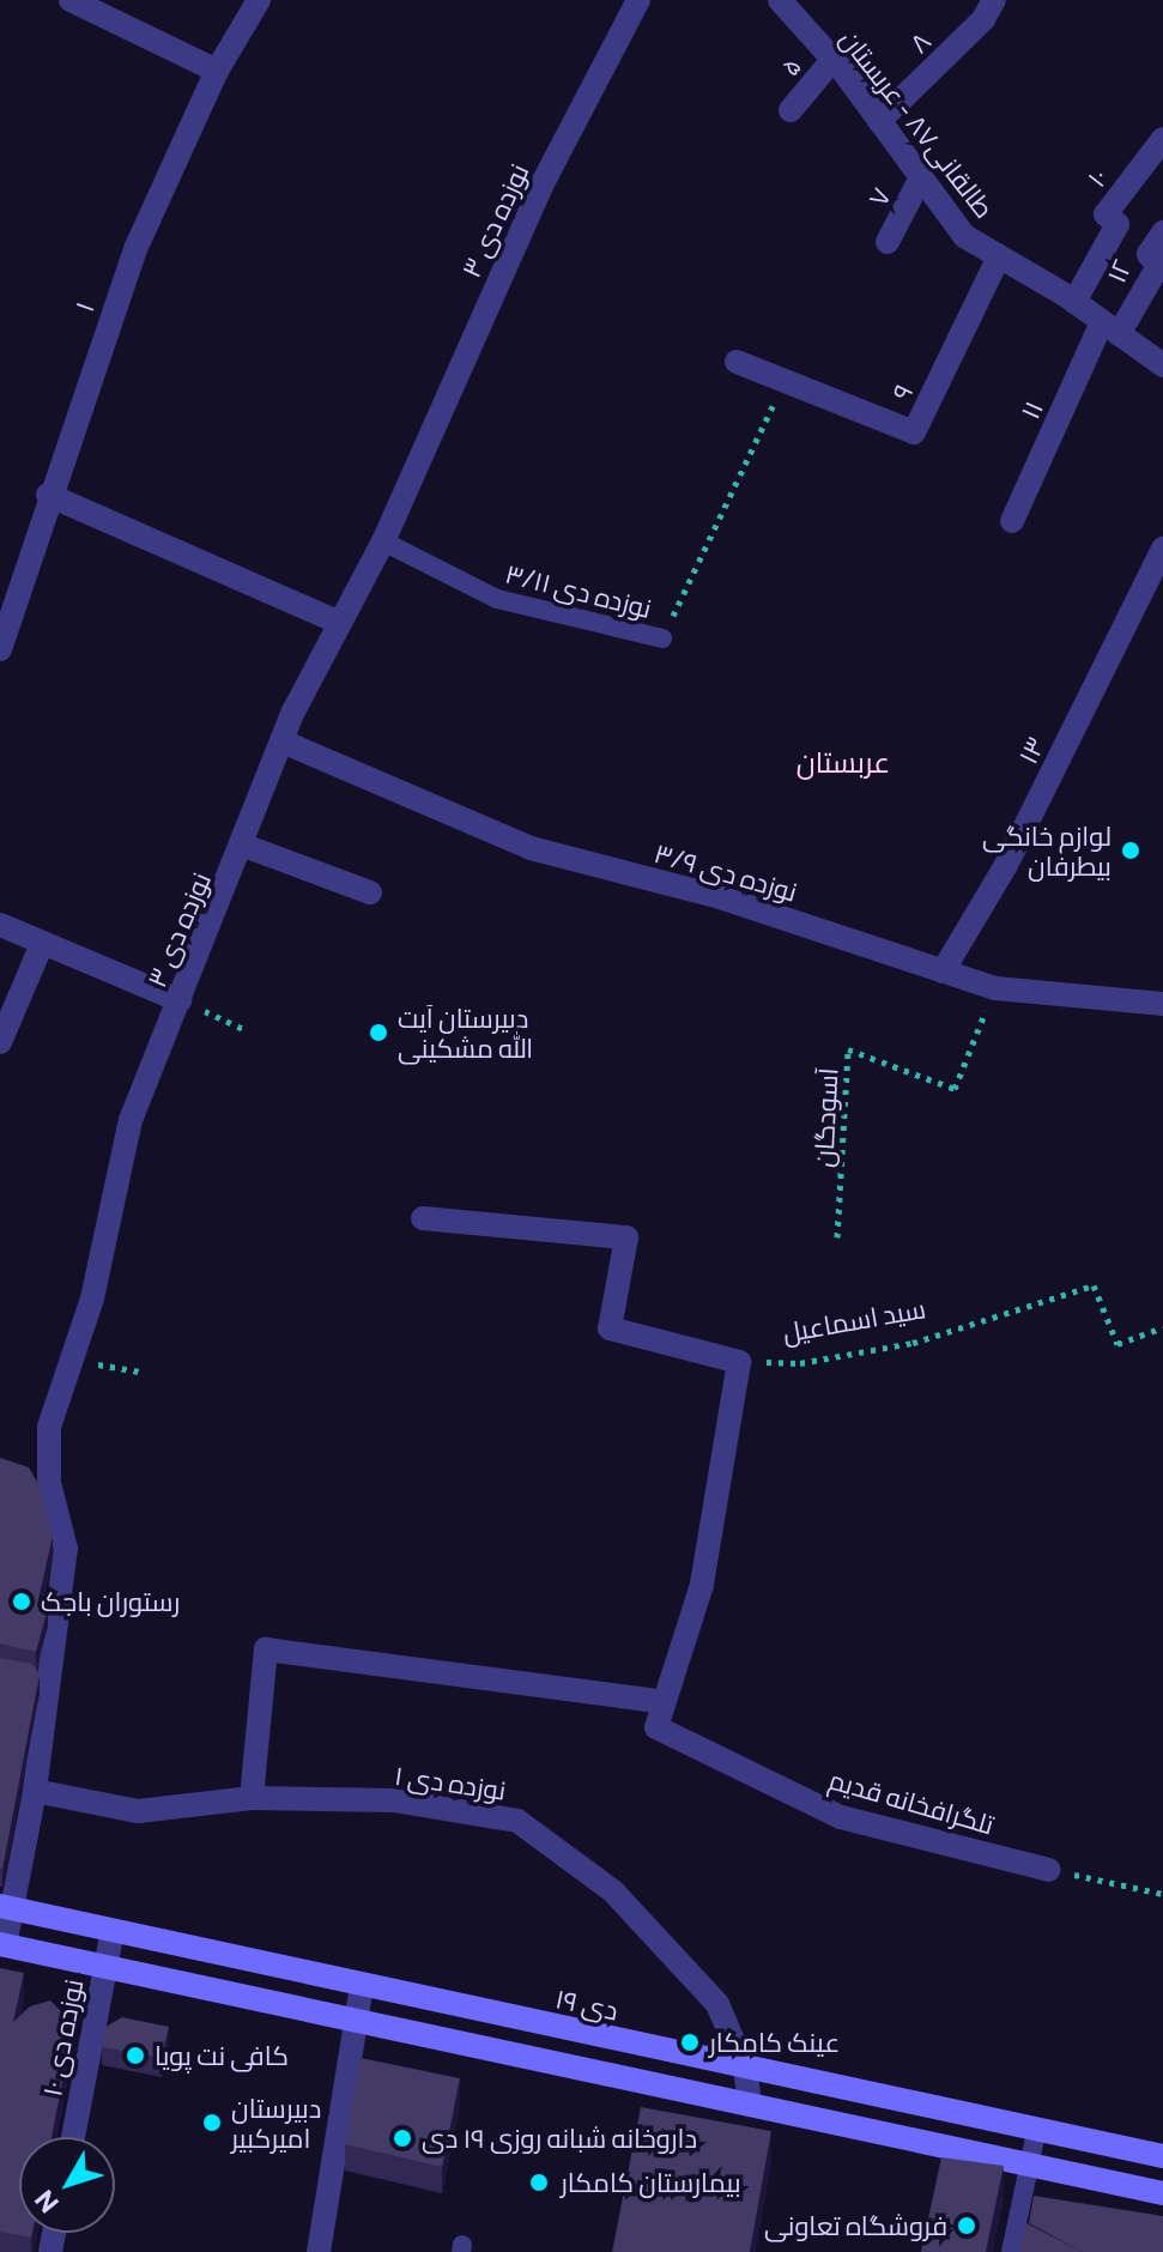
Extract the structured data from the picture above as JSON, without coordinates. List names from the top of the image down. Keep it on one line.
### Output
{"streets":{"main road":["۱۹ دی"],"street":["۸","۵","طالقانی۸۷ - عربستان","۱۰","۷","نوزده دی ۳","۱۲","۱","۹","۱۱","۱۳","نوزده دی ۳/۹","نوزده دی ۱","تلگرافخانه قدیم","نوزده دی ۱۰"],"lane":["نوزده دی ۳/۱۱"],"path":["آسودگان","سید اسماعیل"]},"crossings":[["۸","طالقانی۸۷ - عربستان"],["۵","طالقانی۸۷ - عربستان"],["طالقانی۸۷ - عربستان","۱۰"],["طالقانی۸۷ - عربستان","۷"],["طالقانی۸۷ - عربستان","۱۲"],["طالقانی۸۷ - عربستان","۹"],["طالقانی۸۷ - عربستان","۱۱"],["نوزده دی ۳","نوزده دی ۳/۱۱"],["نوزده دی ۳","نوزده دی ۳/۹"],["نوزده دی ۳","نوزده دی ۱"],["نوزده دی ۳","۱۹ دی"],["۱۲","۱۱"],["۹","نوزده دی ۳/۱۱"],["۱۳","نوزده دی ۳/۹"],["نوزده دی ۳/۹","آسودگان"],["نوزده دی ۱","۱۹ دی"],["۱۹ دی","نوزده دی ۱۰"]],"districts":["عربستان"],"places":["لوازم خانگی بیطرفان","دبیرستان آیت الله مشکینی","رستوران باجک","عینک کامکار","کافی نت پویا","دبیرستان امیرکبیر","داروخانه شبانه روزی ۱۹ دی","بیمارستان کامکار","فروشگاه تعاونی"],"north":"bottom left"}
